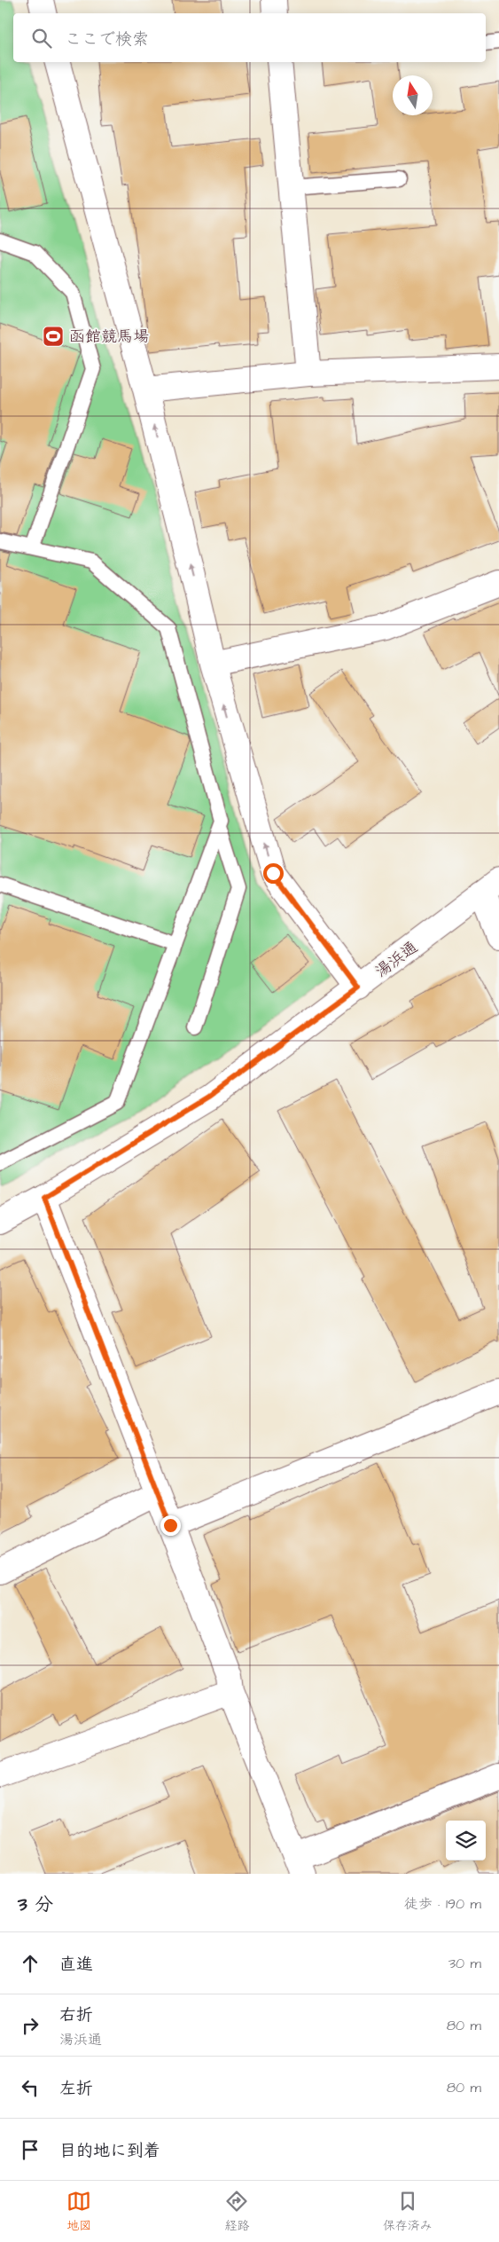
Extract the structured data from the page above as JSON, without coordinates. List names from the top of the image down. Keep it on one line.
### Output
{"streets":{"street":["湯浜通"]},"places":{"sports":["函館競馬場"]},"north":"top","page":{"search":"ここで検索","heading":["3 分","徒歩 · 190 m"],"list":[["直進","30 m"],["右折","湯浜通","80 m"],["左折","80 m"],"目的地に到着"],"nav":["地図","経路","保存済み"]}}
